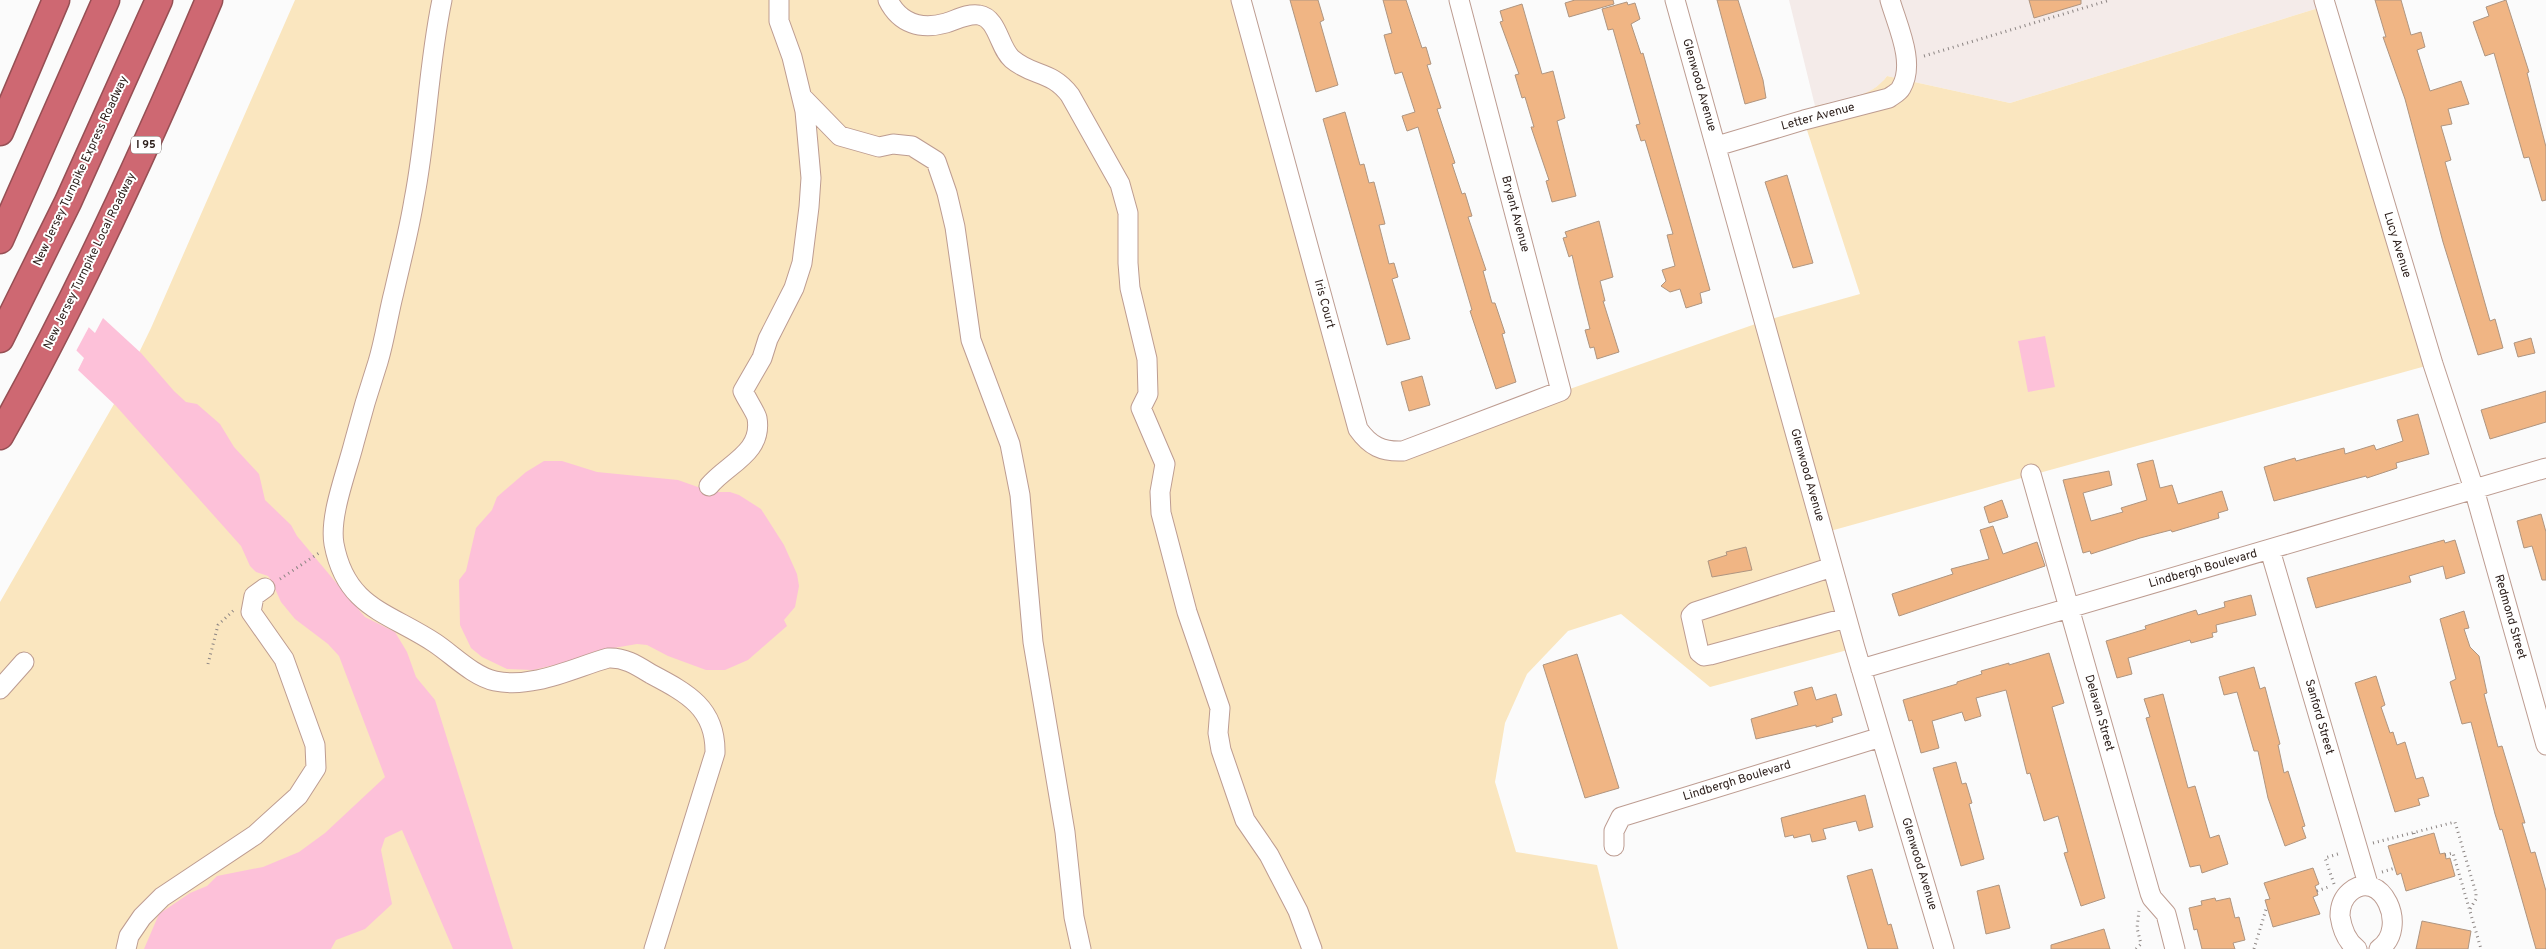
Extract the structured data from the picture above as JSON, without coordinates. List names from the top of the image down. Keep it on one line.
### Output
{"streets":{"highway":["I 95","New Jersey Turnpike Express Roadway","New Jersey Turnpike Local Roadway"],"street":["Glenwood Avenue","Letter Avenue","Bryant Avenue","Lucy Avenue","Iris Court","Lindbergh Boulevard","Redmond Street","Delavan Street","Sanford Street"]},"crossings":[["Glenwood Avenue","Letter Avenue"],["Glenwood Avenue","Lindbergh Boulevard"],["Bryant Avenue","Iris Court"],["Lucy Avenue","Lindbergh Boulevard"],["Lucy Avenue","Redmond Street"],["Lindbergh Boulevard","Redmond Street"],["Lindbergh Boulevard","Delavan Street"],["Lindbergh Boulevard","Sanford Street"]]}
